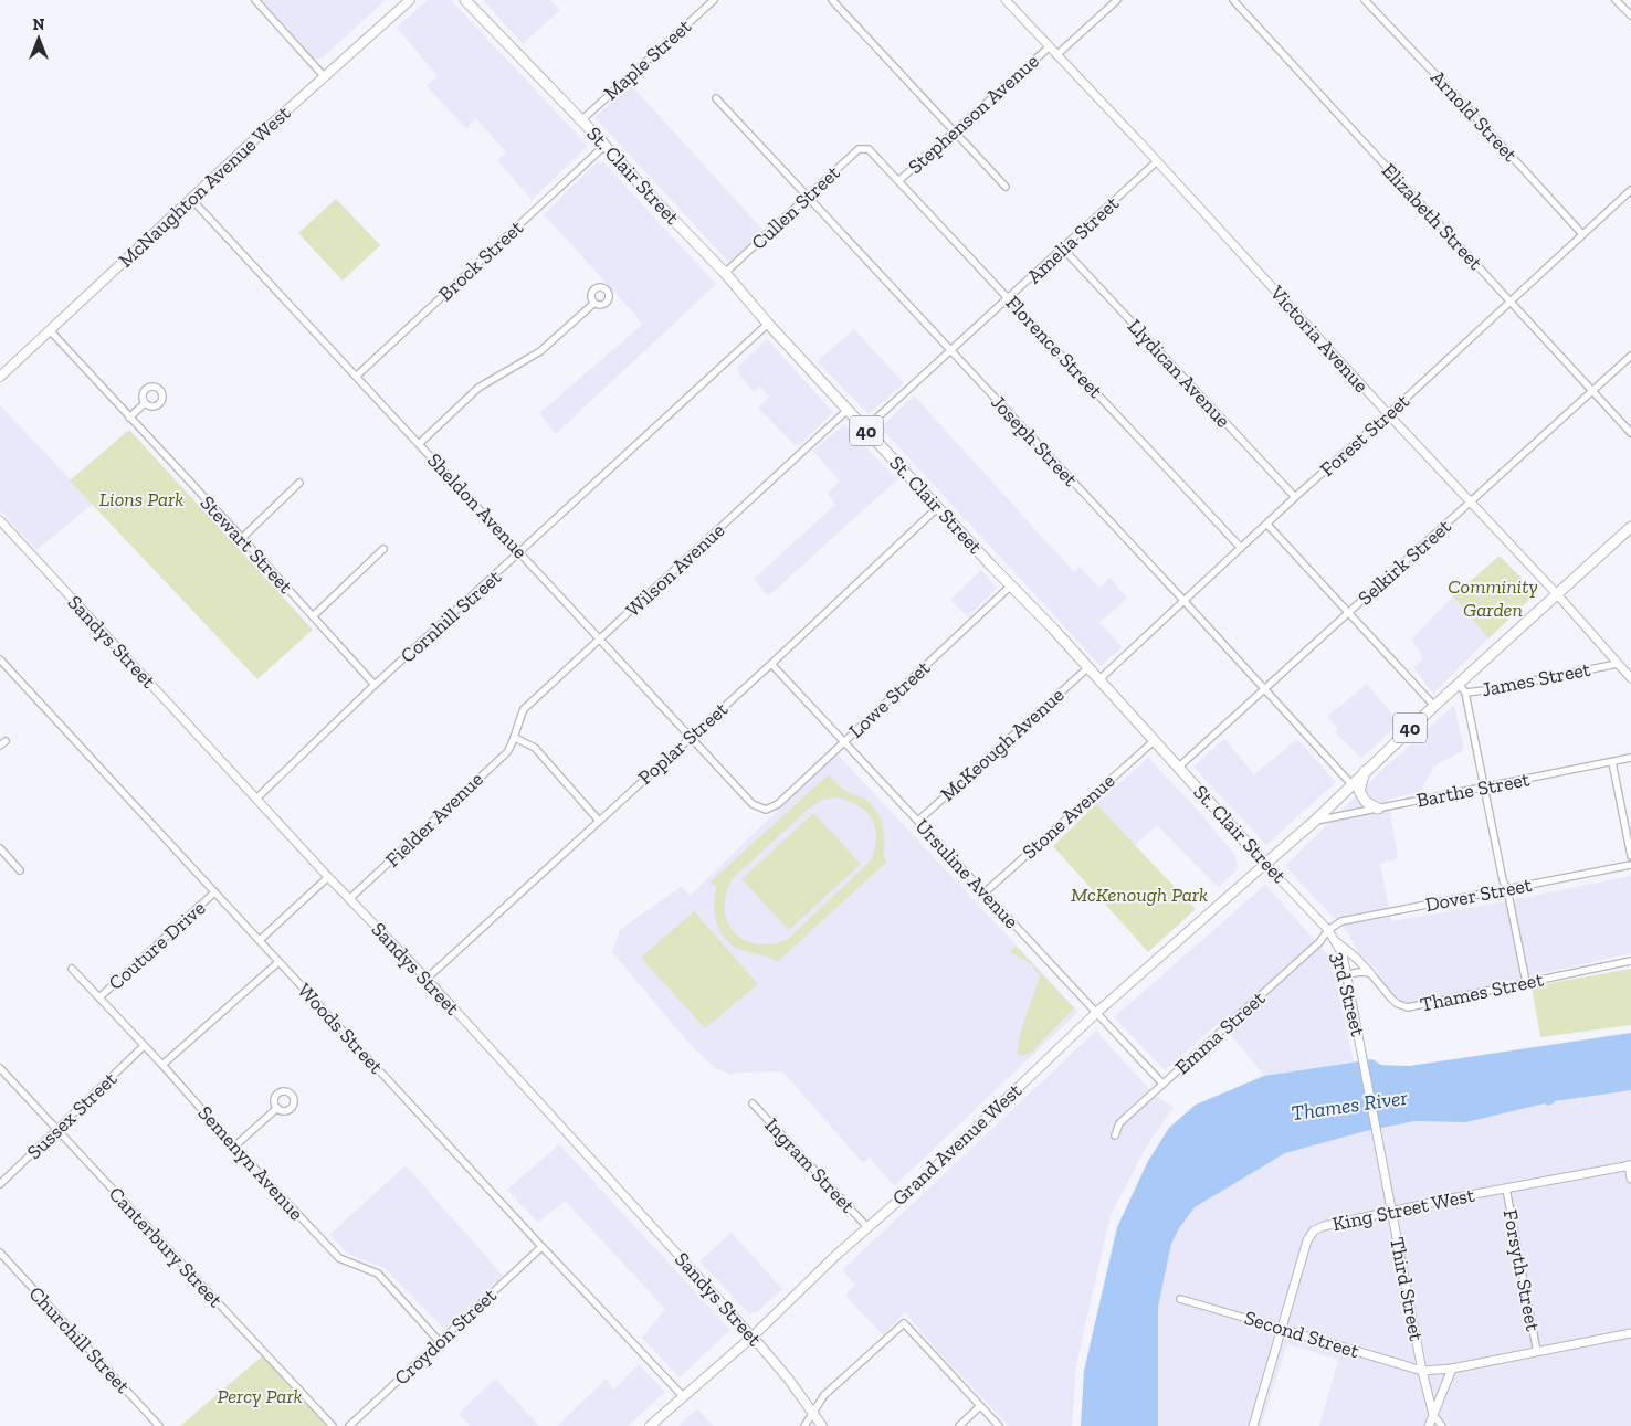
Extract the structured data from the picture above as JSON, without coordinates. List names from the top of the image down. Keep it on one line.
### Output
{"streets":{"main road":["St. Clair Street","McNaughton Avenue West","40","Sandys Street","Grand Avenue West"],"street":["Maple Street","Stephenson Avenue","Arnold Street","Cullen Street","Elizabeth Street","Amelia Street","Brock Street","Victoria Avenue","Florence Street","Llydican Avenue","Forest Street","Joseph Street","Sheldon Avenue","Stewart Street","Selkirk Street","Wilson Avenue","Cornhill Street","James Street","Lowe Street","Poplar Street","McKeough Avenue","Barthe Street","Stone Avenue","Fielder Avenue","Ursuline Avenue","Dover Street","Couture Drive","Thames Street","3rd Street","Woods Street","Emma Street","Sussex Street","Semenyn Avenue","Ingram Street","King Street West","Canterbury Street","Forsyth Street","Third Street","Second Street","Croydon Street","Churchill Street"]},"crossings":[["Maple Street","St. Clair Street"],["Stephenson Avenue","Victoria Avenue"],["Stephenson Avenue","Florence Street"],["Arnold Street","Forest Street"],["St. Clair Street","Cullen Street"],["St. Clair Street","Amelia Street"],["St. Clair Street","Brock Street"],["St. Clair Street","40"],["St. Clair Street","Forest Street"],["St. Clair Street","Selkirk Street"],["St. Clair Street","Wilson Avenue"],["St. Clair Street","Cornhill Street"],["St. Clair Street","Lowe Street"],["St. Clair Street","Poplar Street"],["St. Clair Street","McKeough Avenue"],["St. Clair Street","Stone Avenue"],["St. Clair Street","Dover Street"],["St. Clair Street","3rd Street"],["St. Clair Street","Emma Street"],["St. Clair Street","Grand Avenue West"],["McNaughton Avenue West","Sheldon Avenue"],["McNaughton Avenue West","Stewart Street"],["Cullen Street","Florence Street"],["Cullen Street","Joseph Street"],["Elizabeth Street","Forest Street"],["Elizabeth Street","Selkirk Street"],["Amelia Street","Victoria Avenue"],["Amelia Street","Florence Street"],["Amelia Street","Llydican Avenue"],["Amelia Street","Joseph Street"],["Brock Street","Sheldon Avenue"],["Victoria Avenue","40"],["Victoria Avenue","Forest Street"],["Victoria Avenue","Selkirk Street"],["Victoria Avenue","James Street"],["Florence Street","Forest Street"],["Llydican Avenue","Forest Street"],["40","Joseph Street"],["40","James Street"],["40","Barthe Street"],["40","Grand Avenue West"],["Forest Street","Joseph Street"],["Joseph Street","Selkirk Street"],["Sheldon Avenue","Wilson Avenue"],["Sheldon Avenue","Cornhill Street"],["Sheldon Avenue","Lowe Street"],["Sheldon Avenue","Poplar Street"],["Stewart Street","Cornhill Street"],["Wilson Avenue","Fielder Avenue"],["Cornhill Street","Sandys Street"],["Sandys Street","Poplar Street"],["Sandys Street","Fielder Avenue"],["Sandys Street","Grand Avenue West"],["Lowe Street","Ursuline Avenue"],["Poplar Street","Ursuline Avenue"],["McKeough Avenue","Ursuline Avenue"],["Stone Avenue","Ursuline Avenue"],["Ursuline Avenue","Emma Street"],["Ursuline Avenue","Grand Avenue West"],["Dover Street","Emma Street"],["Couture Drive","Woods Street"],["Couture Drive","Semenyn Avenue"],["3rd Street","Third Street"],["Woods Street","Grand Avenue West"],["Woods Street","Croydon Street"],["Sussex Street","Semenyn Avenue"],["Sussex Street","Canterbury Street"],["Grand Avenue West","Ingram Street"],["Semenyn Avenue","Croydon Street"],["King Street West","Forsyth Street"],["King Street West","Third Street"],["King Street West","Second Street"],["Third Street","Second Street"]],"water":["Thames River"],"parks":["Lions Park","Comminity Garden","McKenough Park","Percy Park"],"north":"top"}
